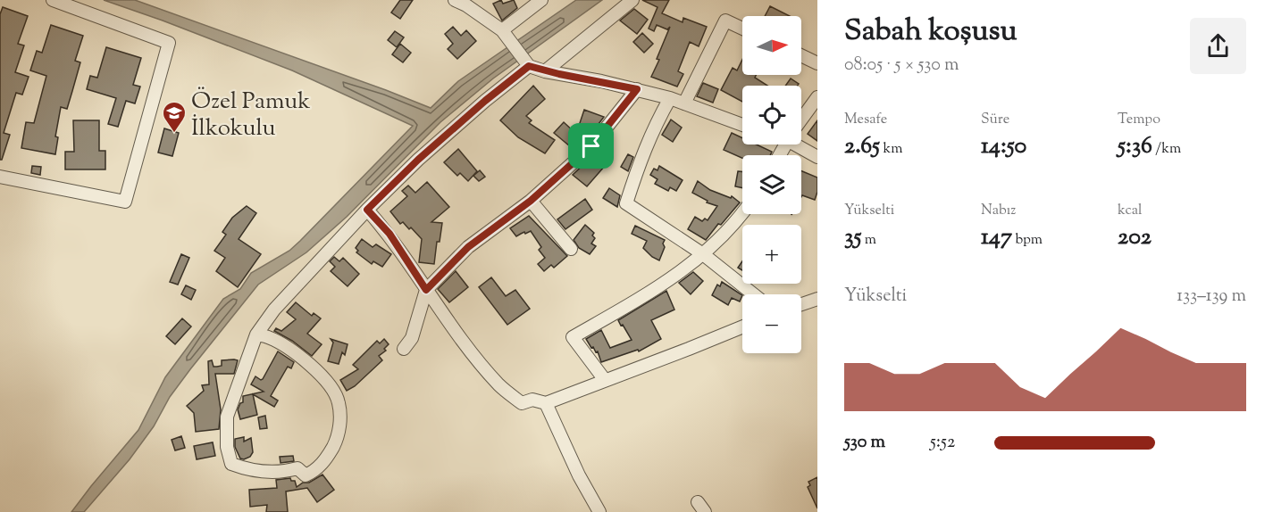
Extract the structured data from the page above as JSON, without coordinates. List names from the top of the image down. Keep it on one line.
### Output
{"places":{"school or university":["Özel Pamuk İlkokulu"]},"north":"right","page":{"heading":["Sabah koşusu","08:05 · 5 × 530 m"],"map_buttons":["+","−"],"stats":[["Mesafe","2.65 km"],["Süre","14:50"],["Tempo","5:36 /km"],["Yükselti","35 m"],["Nabız","147 bpm"],["kcal","202"]],"chart":["Yükselti","133–139 m"],"list":[{"name":"530 m","note":"5:52"}]}}
